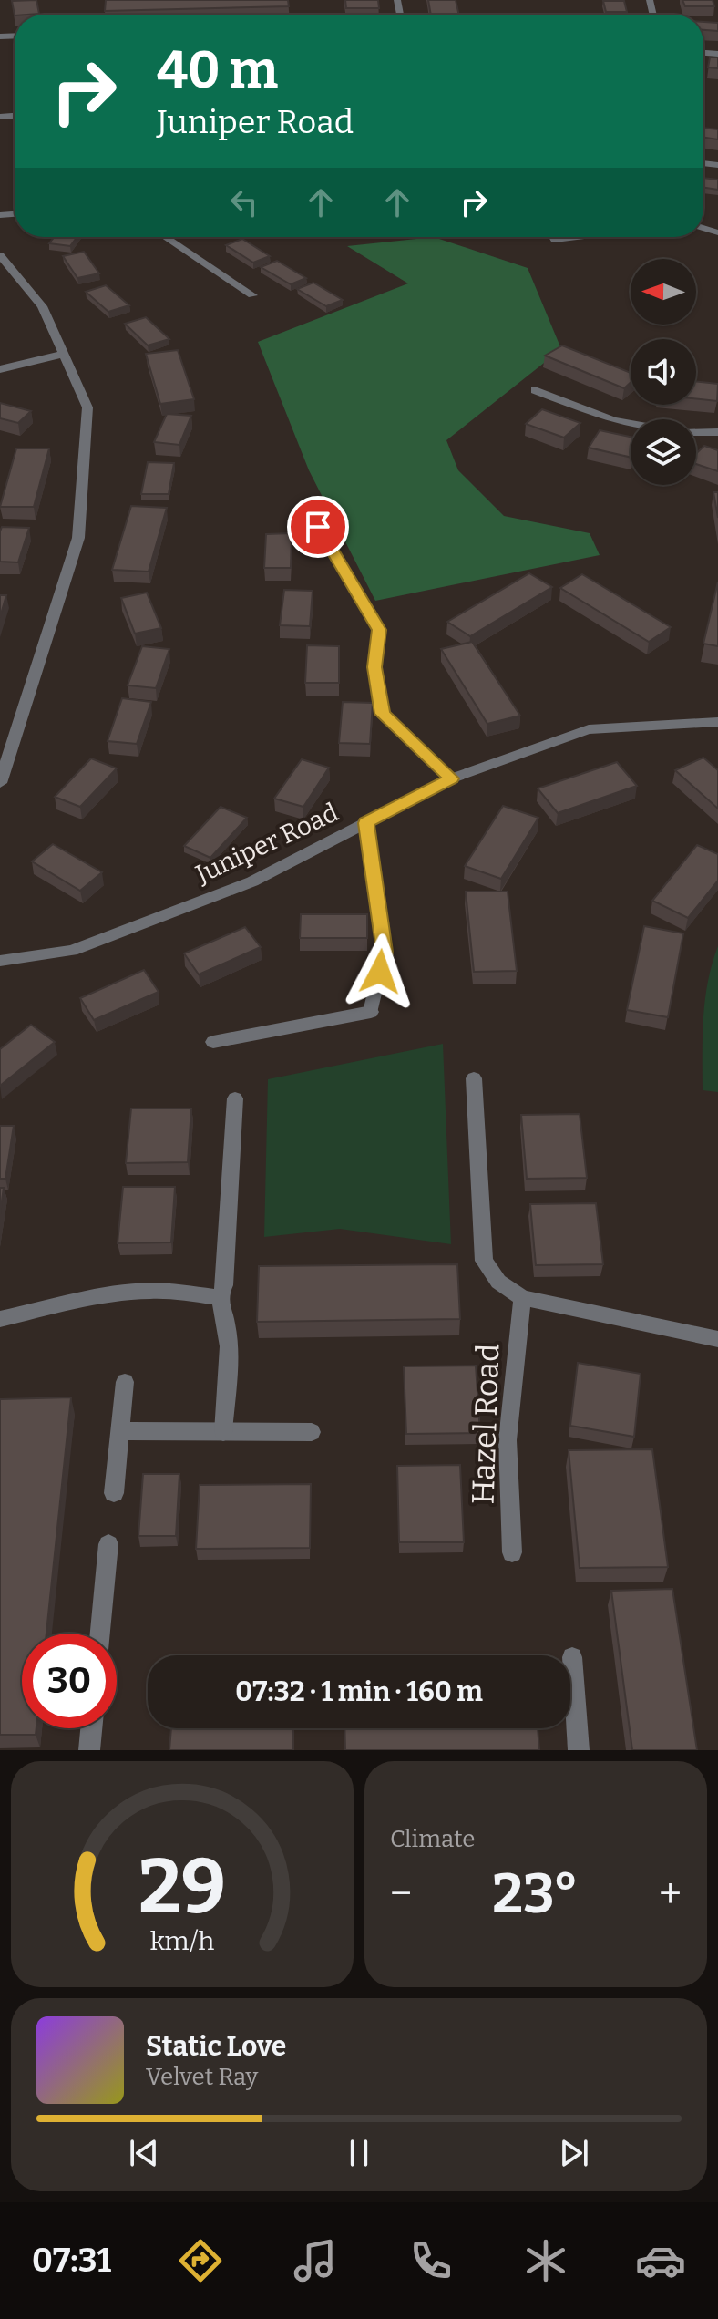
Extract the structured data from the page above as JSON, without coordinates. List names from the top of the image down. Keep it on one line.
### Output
{"streets":{"street":["Juniper Road","Hazel Road"]},"north":"left","page":{"turn":["40 m","Juniper Road"],"limit":"30","trip":"07:32 · 1 min · 160 m","tile":"Climate","heat":["−","23°","+"],"song":["Static Love","Velvet Ray"],"tabs":"07:31","gauge":["29","km/h"]}}
